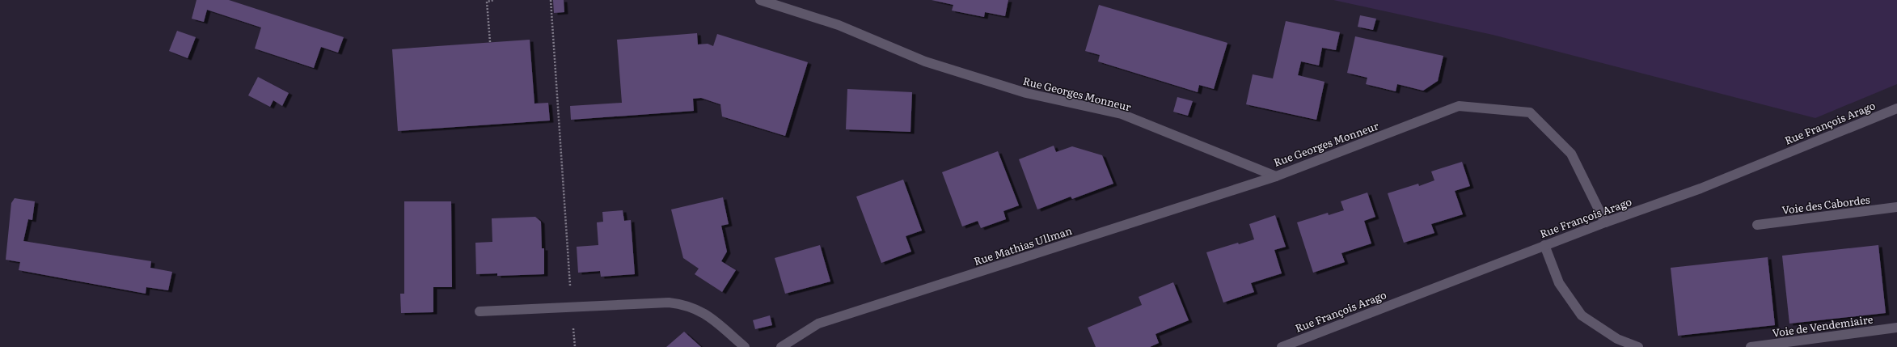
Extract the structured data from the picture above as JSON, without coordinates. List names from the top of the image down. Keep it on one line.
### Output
{"streets":{"street":["Rue Georges Monneur","Rue François Arago","Voie des Cabordes","Rue Mathias Ullman","Voie de Vendemiaire"]},"crossings":[["Rue Georges Monneur","Rue François Arago"],["Rue Georges Monneur","Rue Mathias Ullman"]]}
